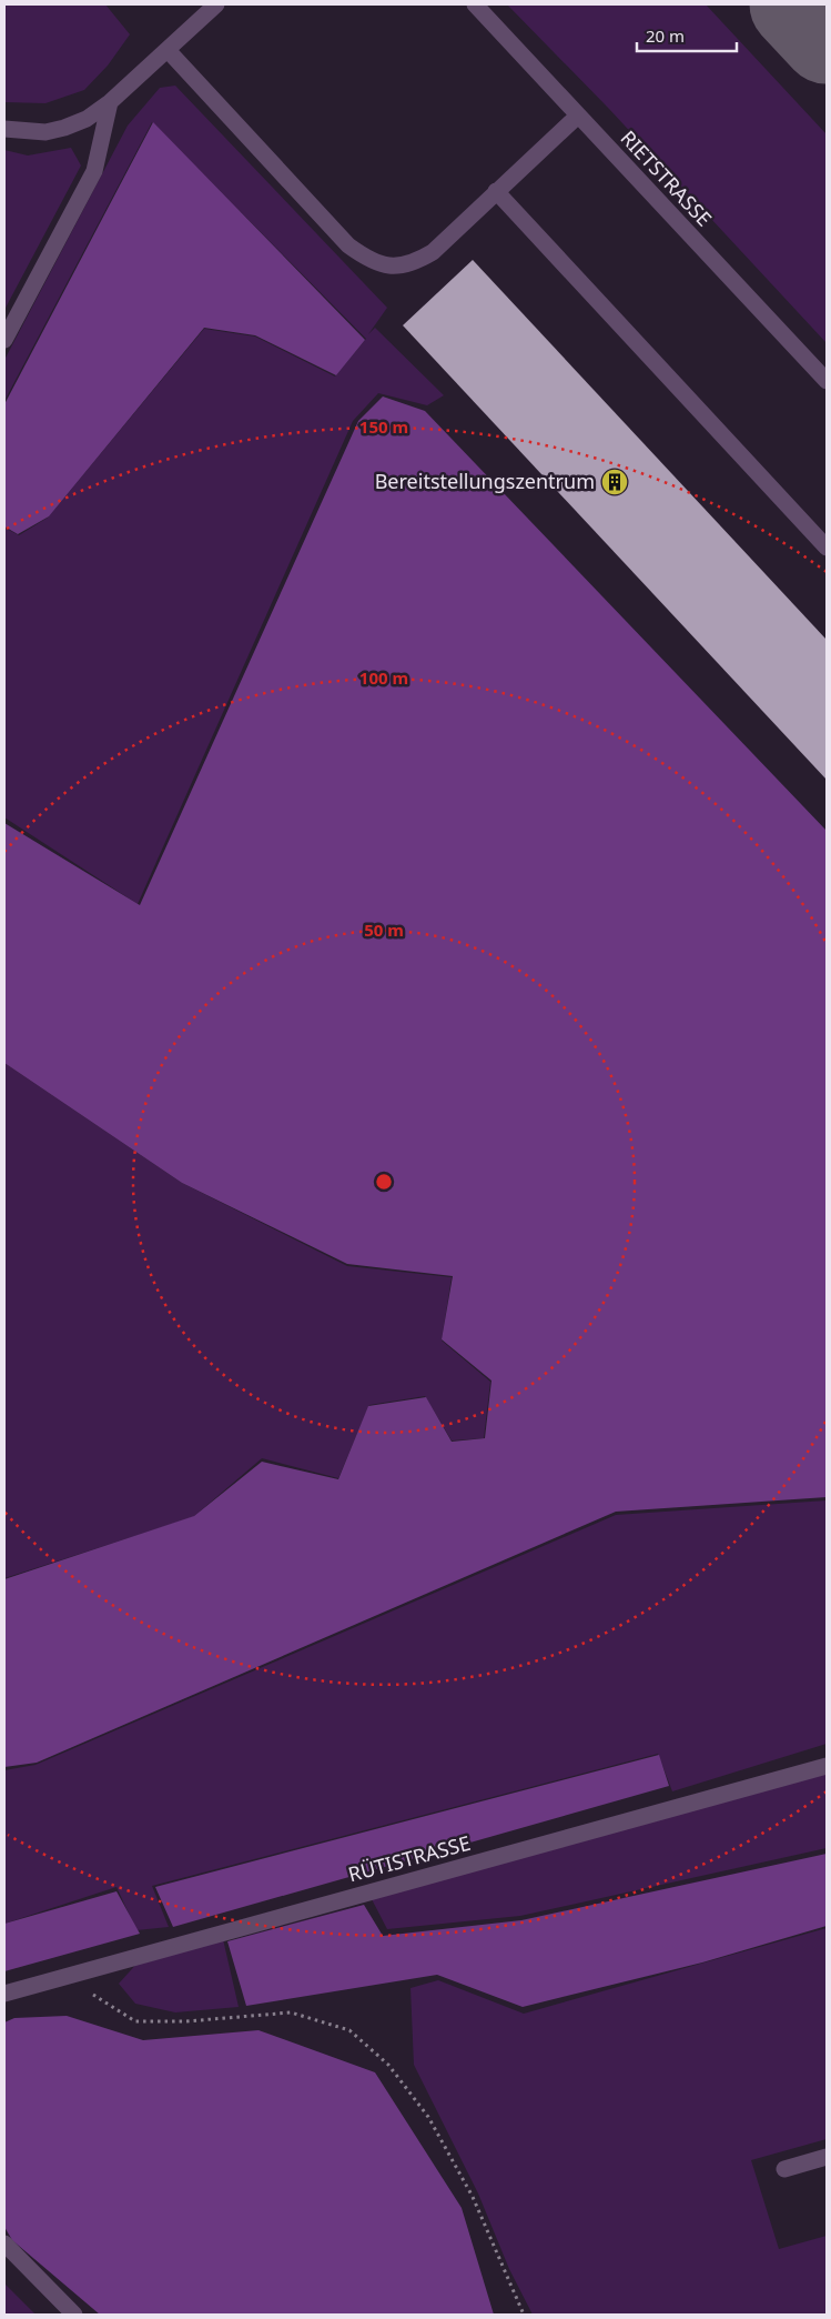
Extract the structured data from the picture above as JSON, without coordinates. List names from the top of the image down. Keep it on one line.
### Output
{"streets":{"lane":["RIETSTRASSE","RÜTISTRASSE"]},"places":{"building":["Bereitstellungszentrum"]},"scale_bar":"20 m","rings":["150 m","100 m","50 m"]}
